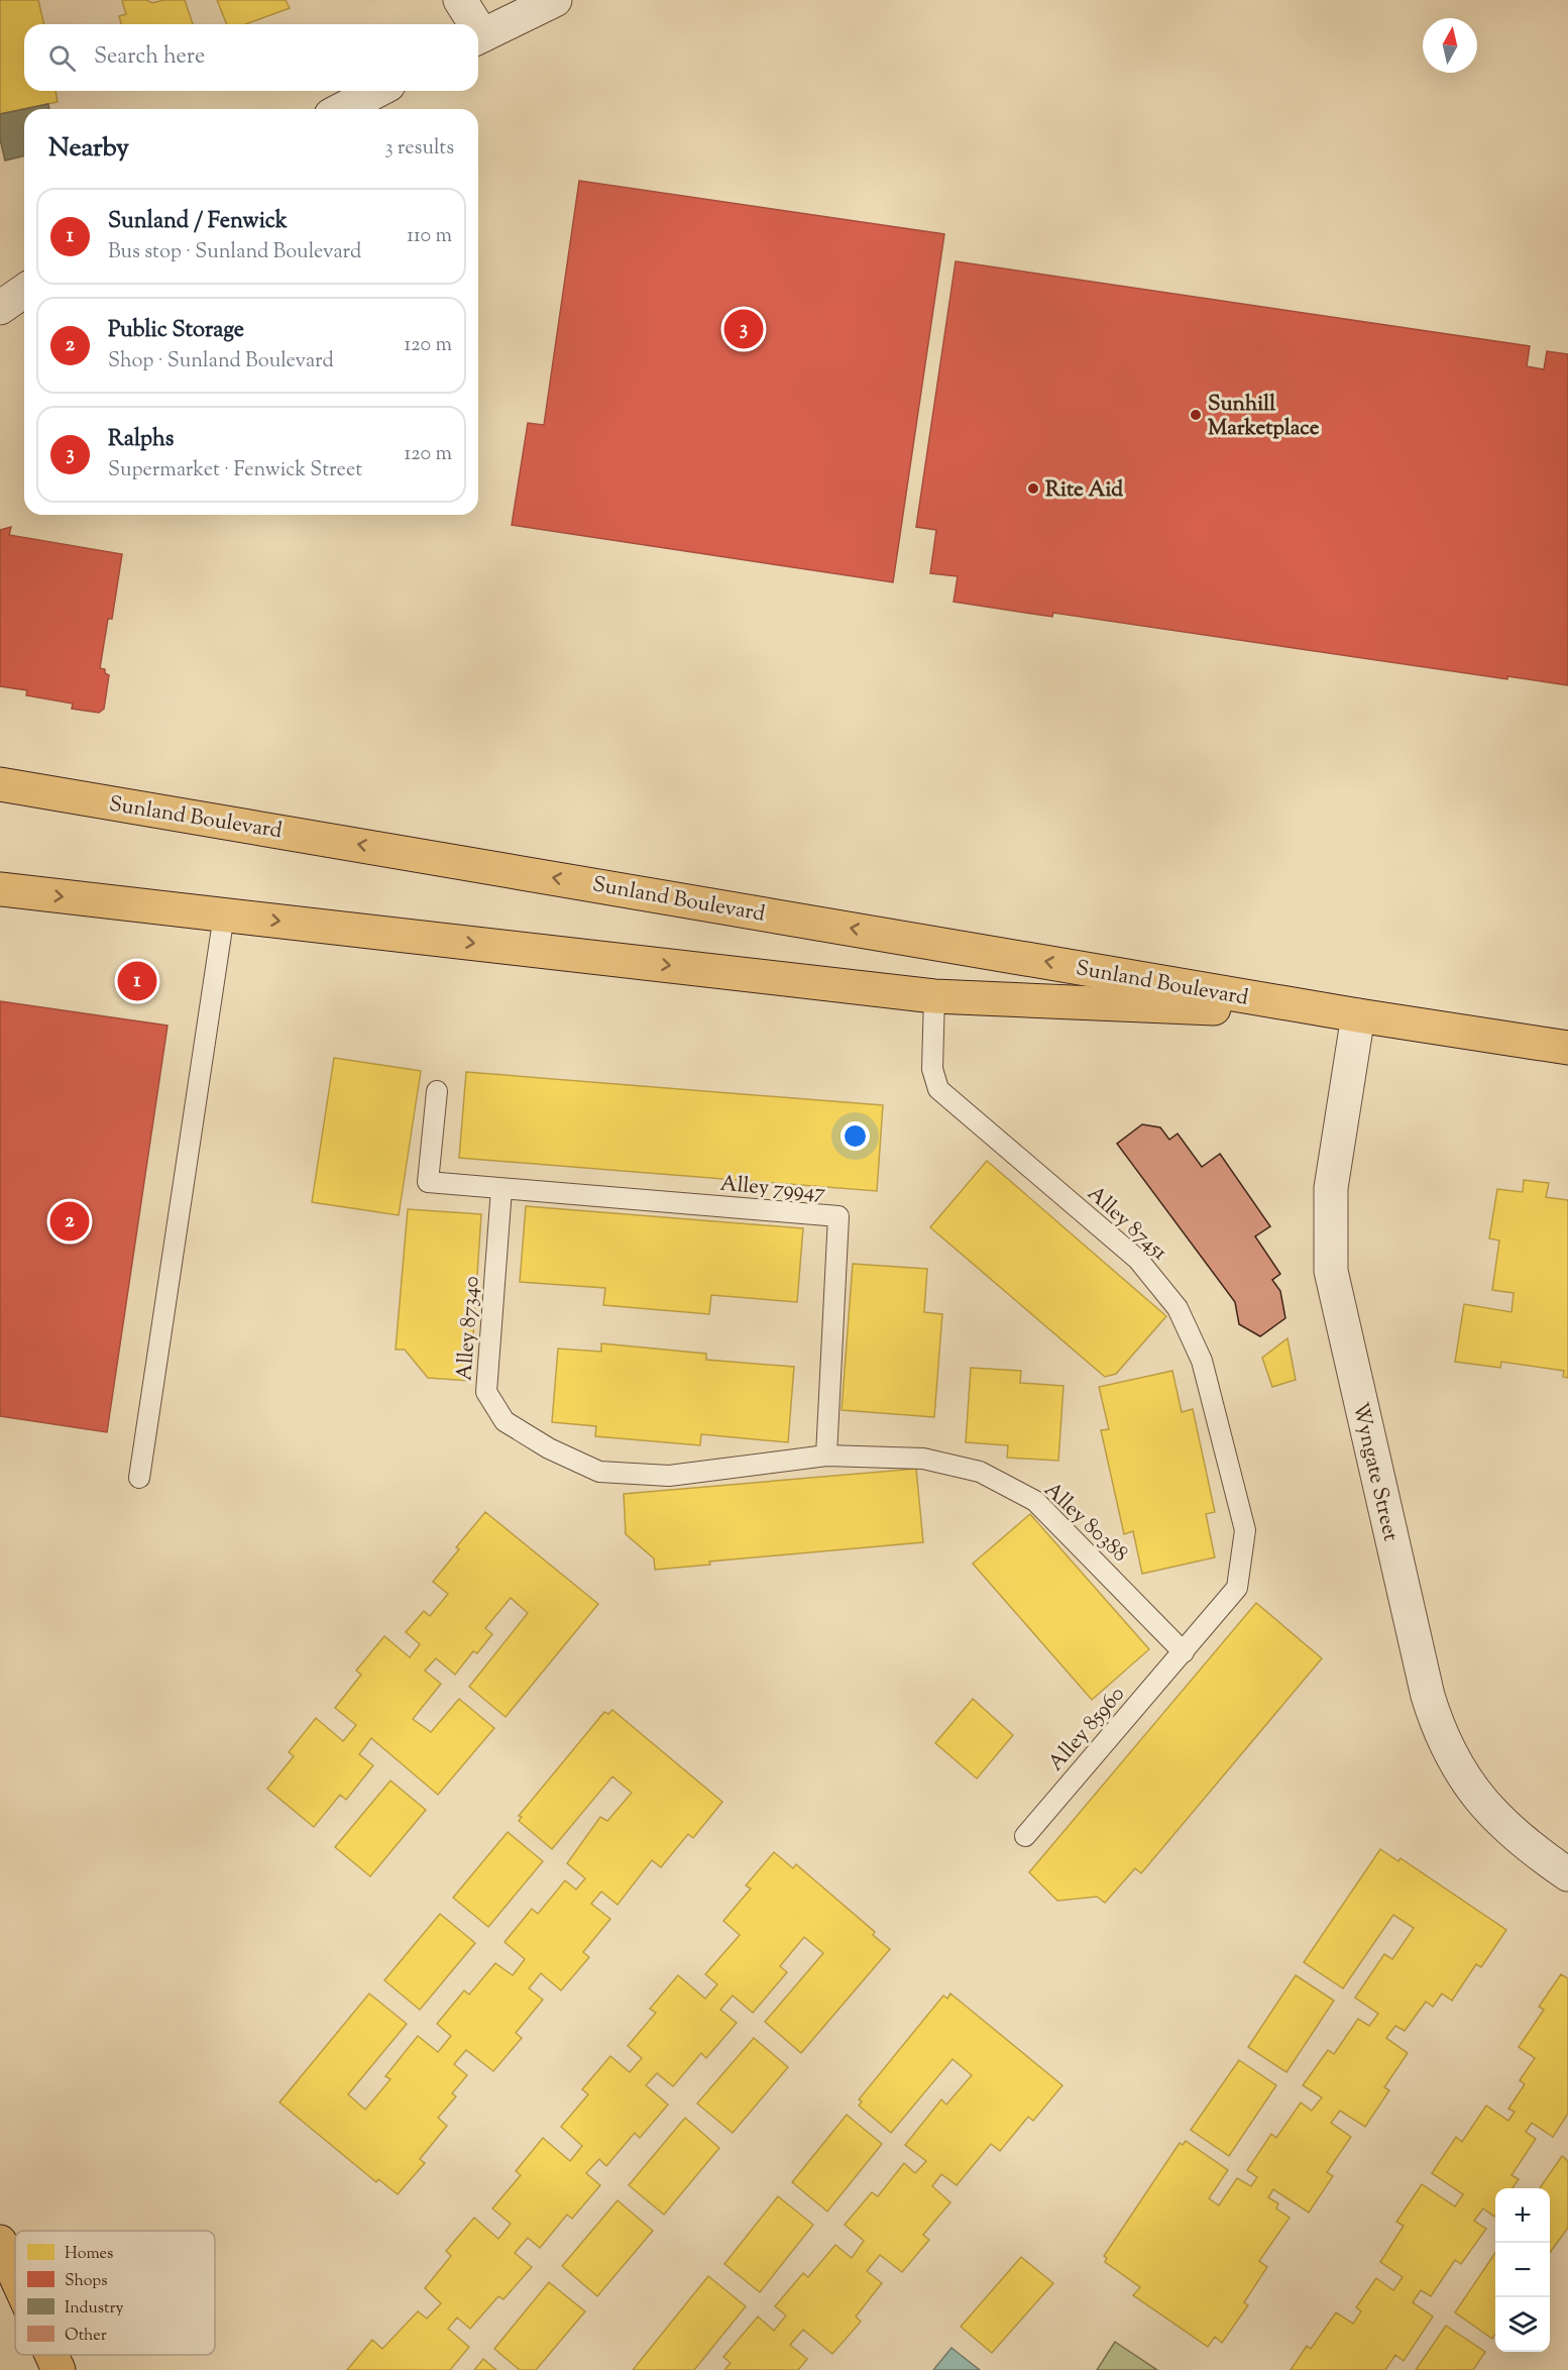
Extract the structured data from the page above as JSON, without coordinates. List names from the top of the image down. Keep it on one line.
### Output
{"streets":{"main road":["Sunland Boulevard"],"street":["Wyngate Street"],"lane":["Alley 79947","Alley 87451","Alley 87340","Alley 80388","Alley 85960"]},"crossings":[["Sunland Boulevard","Alley 87451"],["Sunland Boulevard","Wyngate Street"],["Alley 79947","Alley 87340"],["Alley 79947","Alley 80388"],["Alley 87451","Alley 80388"],["Alley 87451","Alley 85960"],["Alley 87340","Alley 80388"],["Alley 80388","Alley 85960"]],"places":["Sunhill Marketplace","Rite Aid"],"legend":["Homes","Shops","Industry","Other"],"north":"top","page":{"search":"Search here","heading":["Nearby","3 results"],"list":[{"mark":"1","name":"Sunland / Fenwick","note":"Bus stop · Sunland Boulevard","value":"110 m"},{"mark":"2","name":"Public Storage","note":"Shop · Sunland Boulevard","value":"120 m"},{"mark":"3","name":"Ralphs","note":"Supermarket · Fenwick Street","value":"120 m"}],"pins":["3","1","2"],"map_buttons":["+","−"]}}
